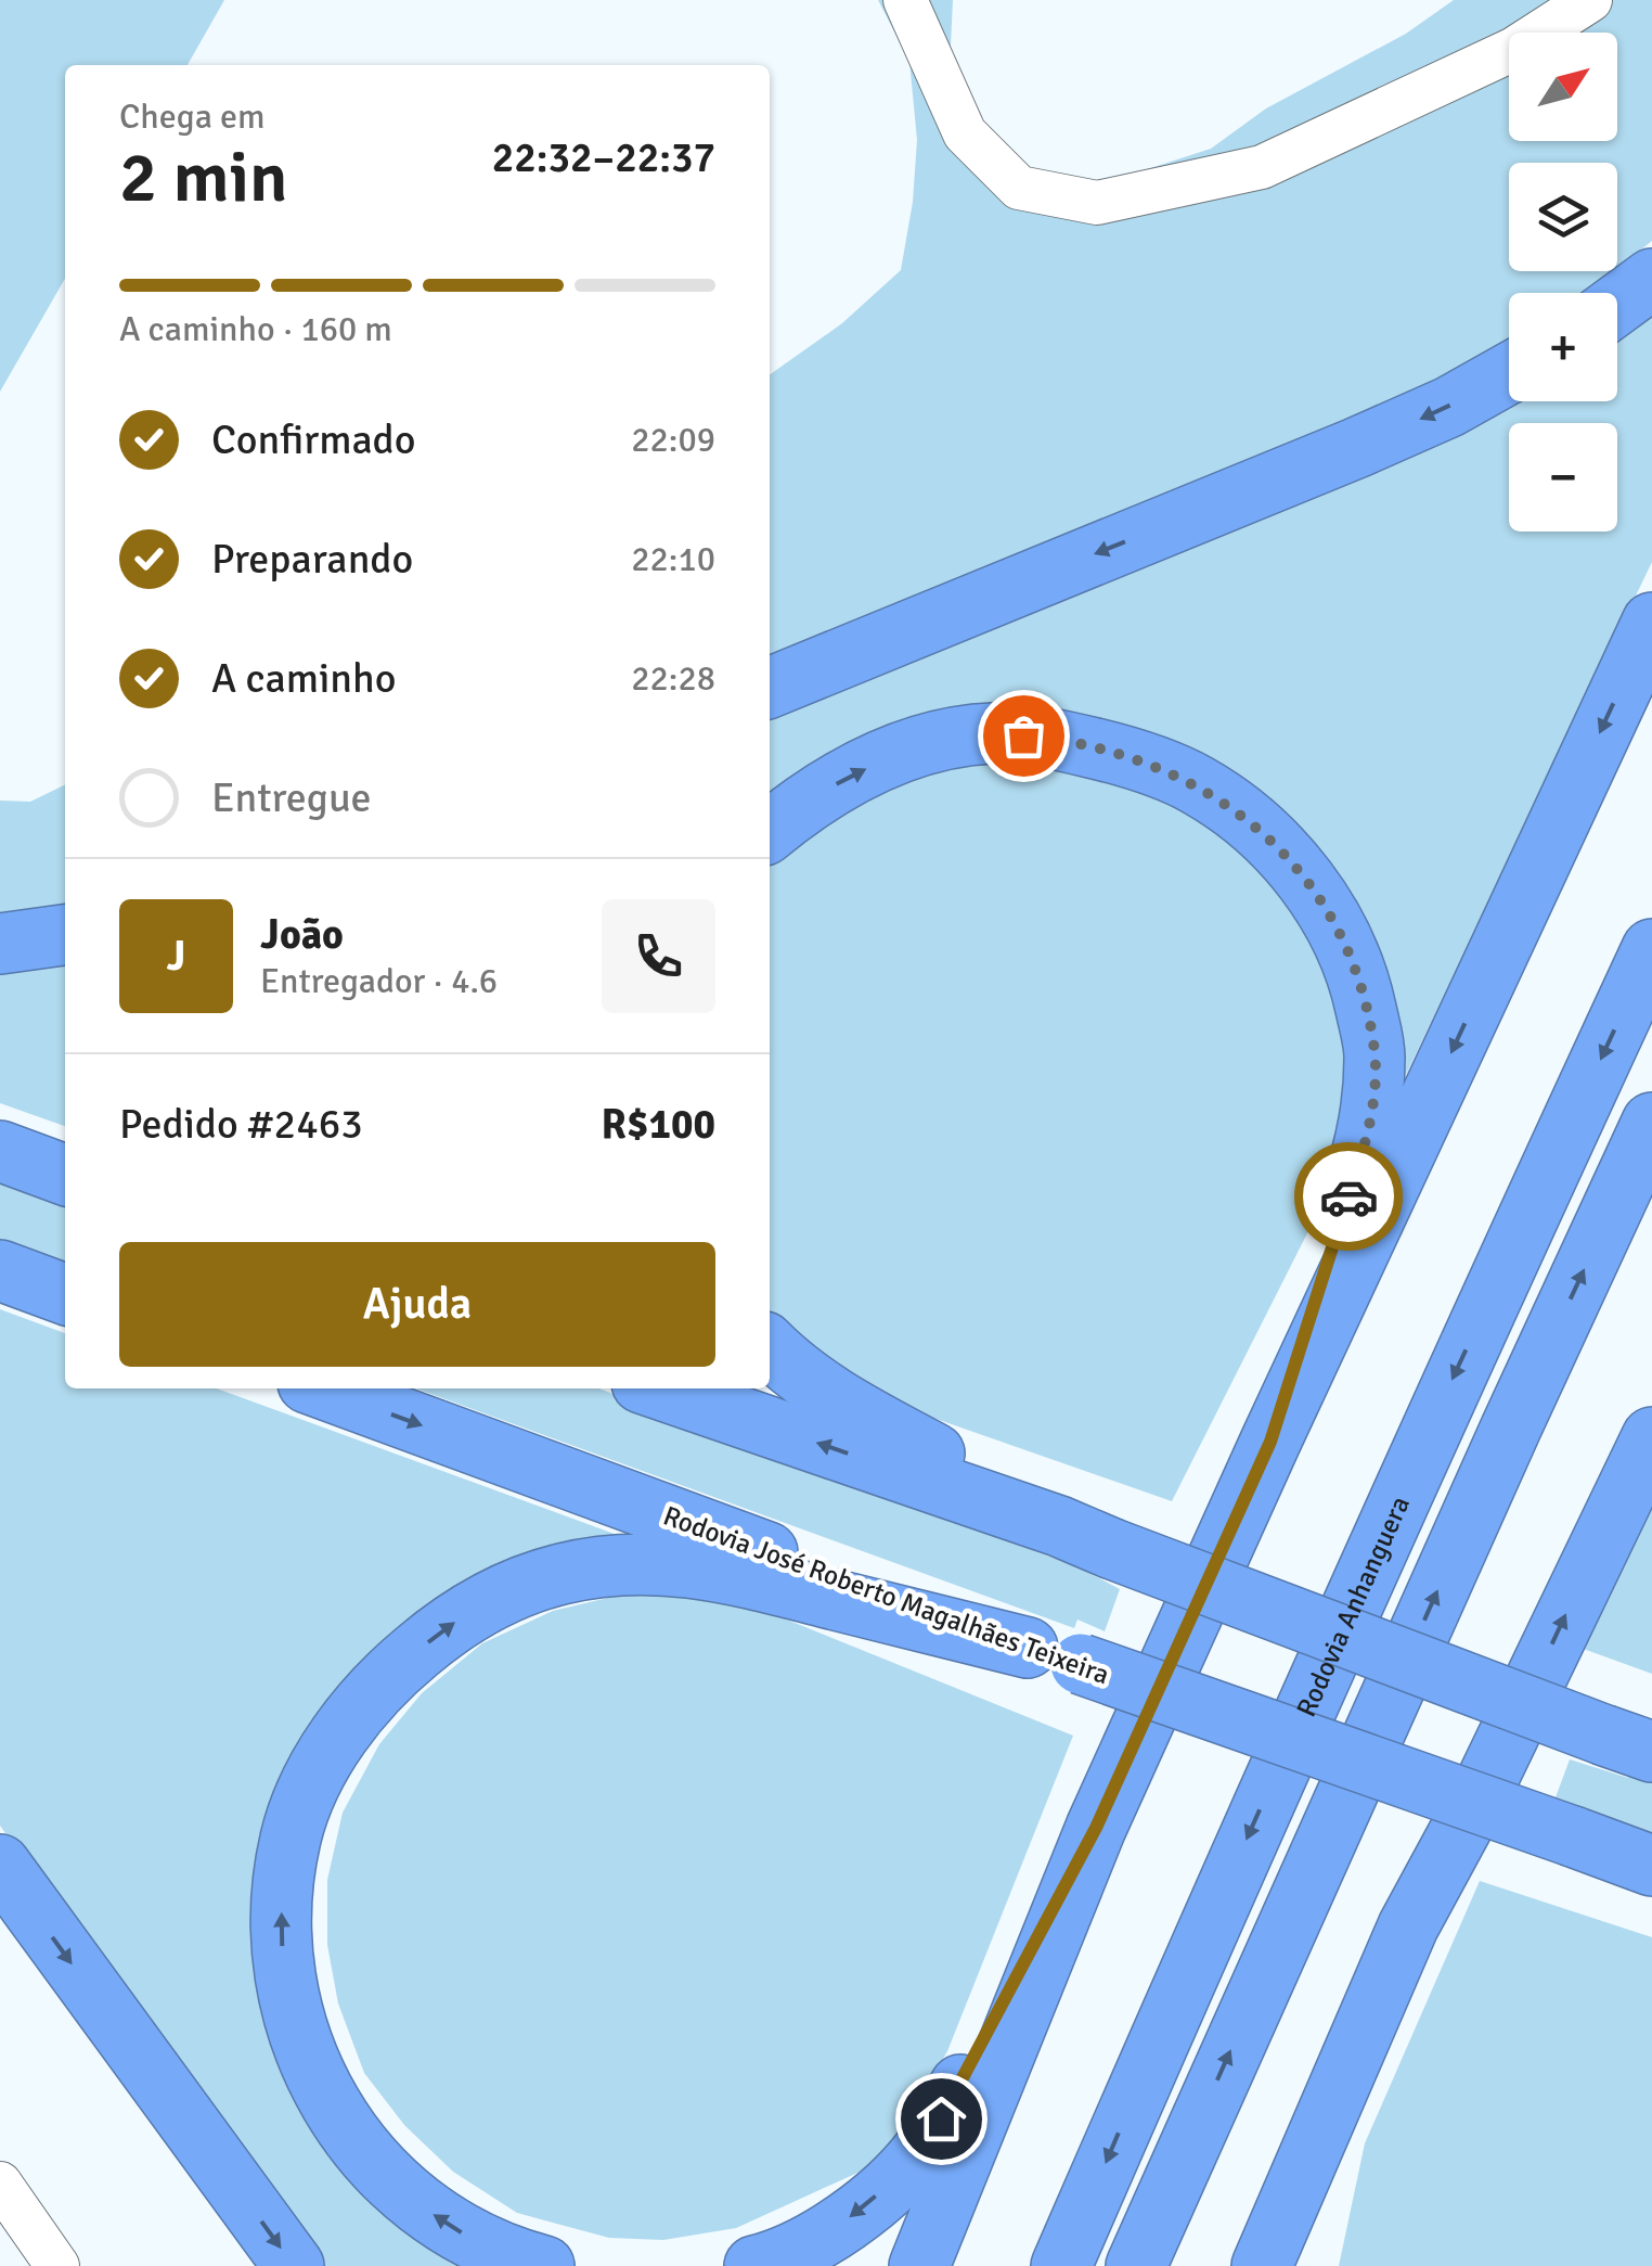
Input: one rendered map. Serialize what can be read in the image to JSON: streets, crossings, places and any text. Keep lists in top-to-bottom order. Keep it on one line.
{"streets":{"highway":["Rodovia José Roberto Magalhães Teixeira","Rodovia Anhanguera"]},"north":"top right","page":{"map_buttons":["+","−"],"heading":["2 min","Chega em","22:32–22:37"],"panel":["João","Entregador · 4.6","Pedido #2463","R$100"],"bar":"A caminho · 160 m","list":[["Confirmado","22:09"],["Preparando","22:10"],["A caminho","22:28"],"Entregue"],"round":"J","buttons":"Ajuda"}}
